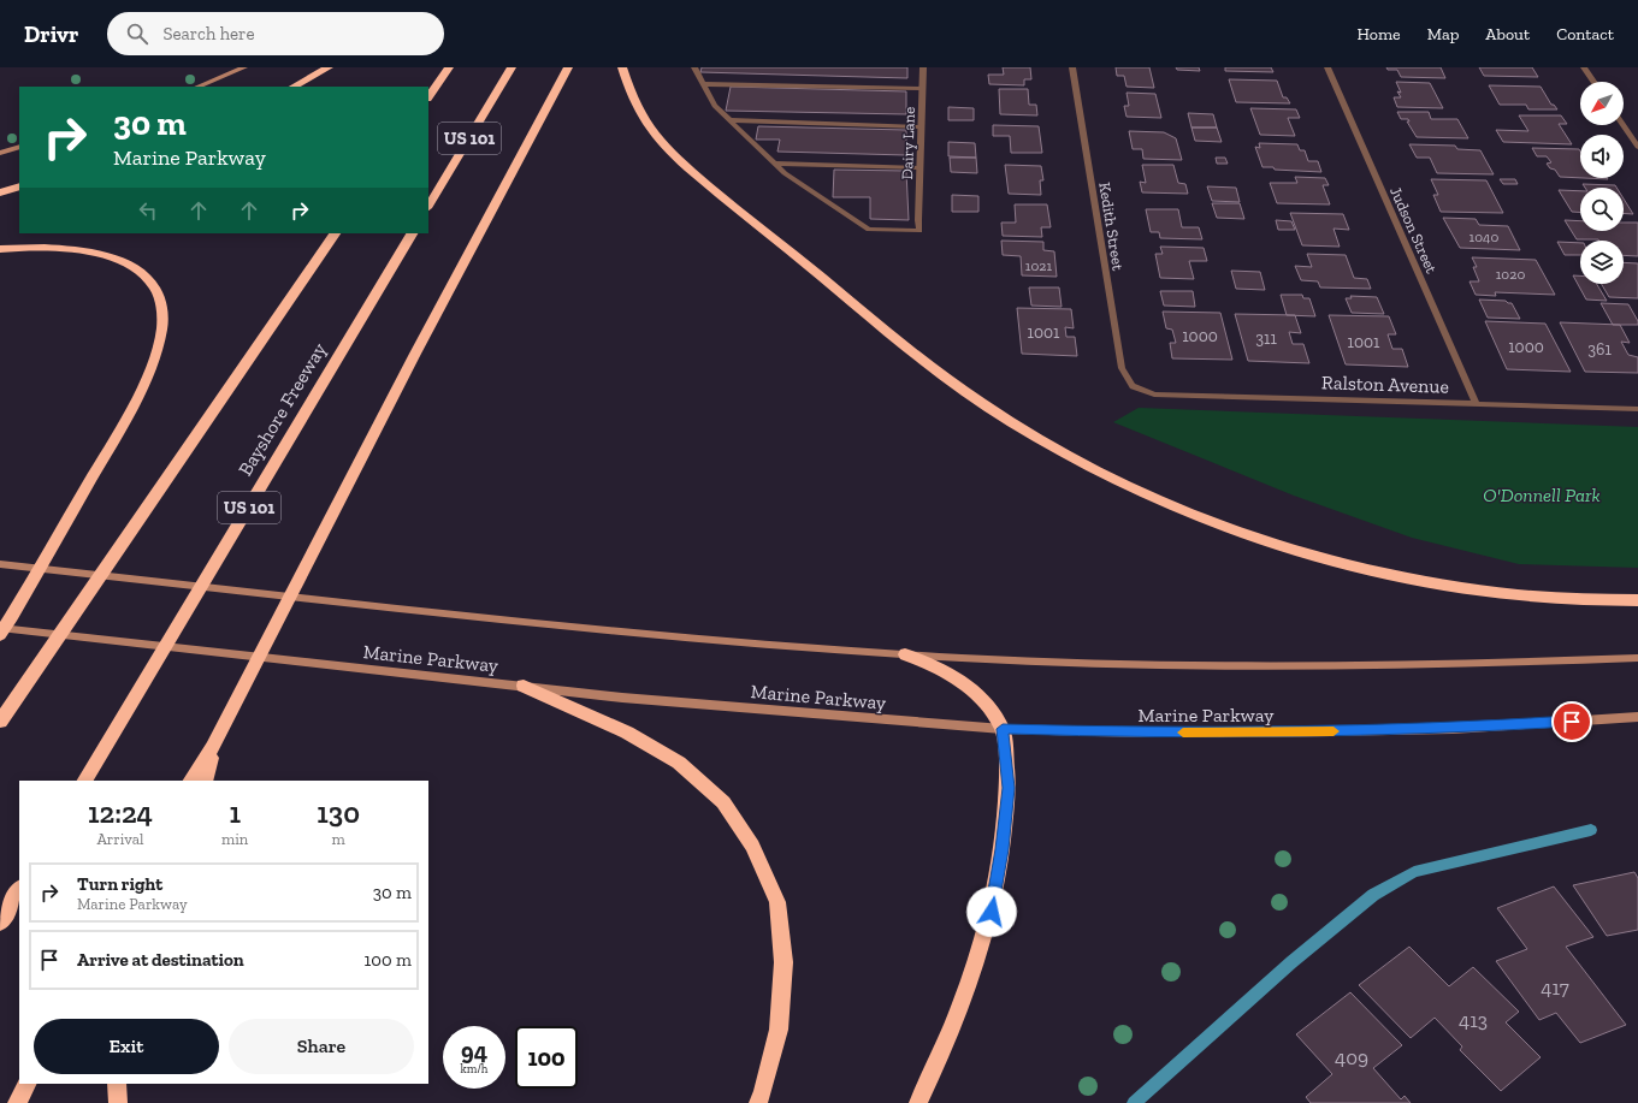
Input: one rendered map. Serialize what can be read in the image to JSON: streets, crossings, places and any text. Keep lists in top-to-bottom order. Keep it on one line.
{"streets":{"highway":["US 101","Bayshore Freeway"],"main road":["Marine Parkway"],"street":["Dairy Lane","Kedith Street","Judson Street","Ralston Avenue"]},"crossings":[["Kedith Street","Ralston Avenue"],["Judson Street","Ralston Avenue"]],"parks":["O'Donnell Park"],"house_numbers":["1040","1021","1020","1001","1000","311","1001","1000","361","417","413","409"],"north":"bottom left","page":{"header":"Drivr","search":"Search here","nav":["Home","Map","About","Contact"],"turn":["30 m","Marine Parkway"],"eta":["12:24","Arrival","1","min","130","m"],"list":[{"name":"Turn right","note":"Marine Parkway","value":"30 m"},{"name":"Arrive at destination","value":"100 m"}],"buttons":["Exit","Share"],"speed":"94 km/h","limit":"100"}}
